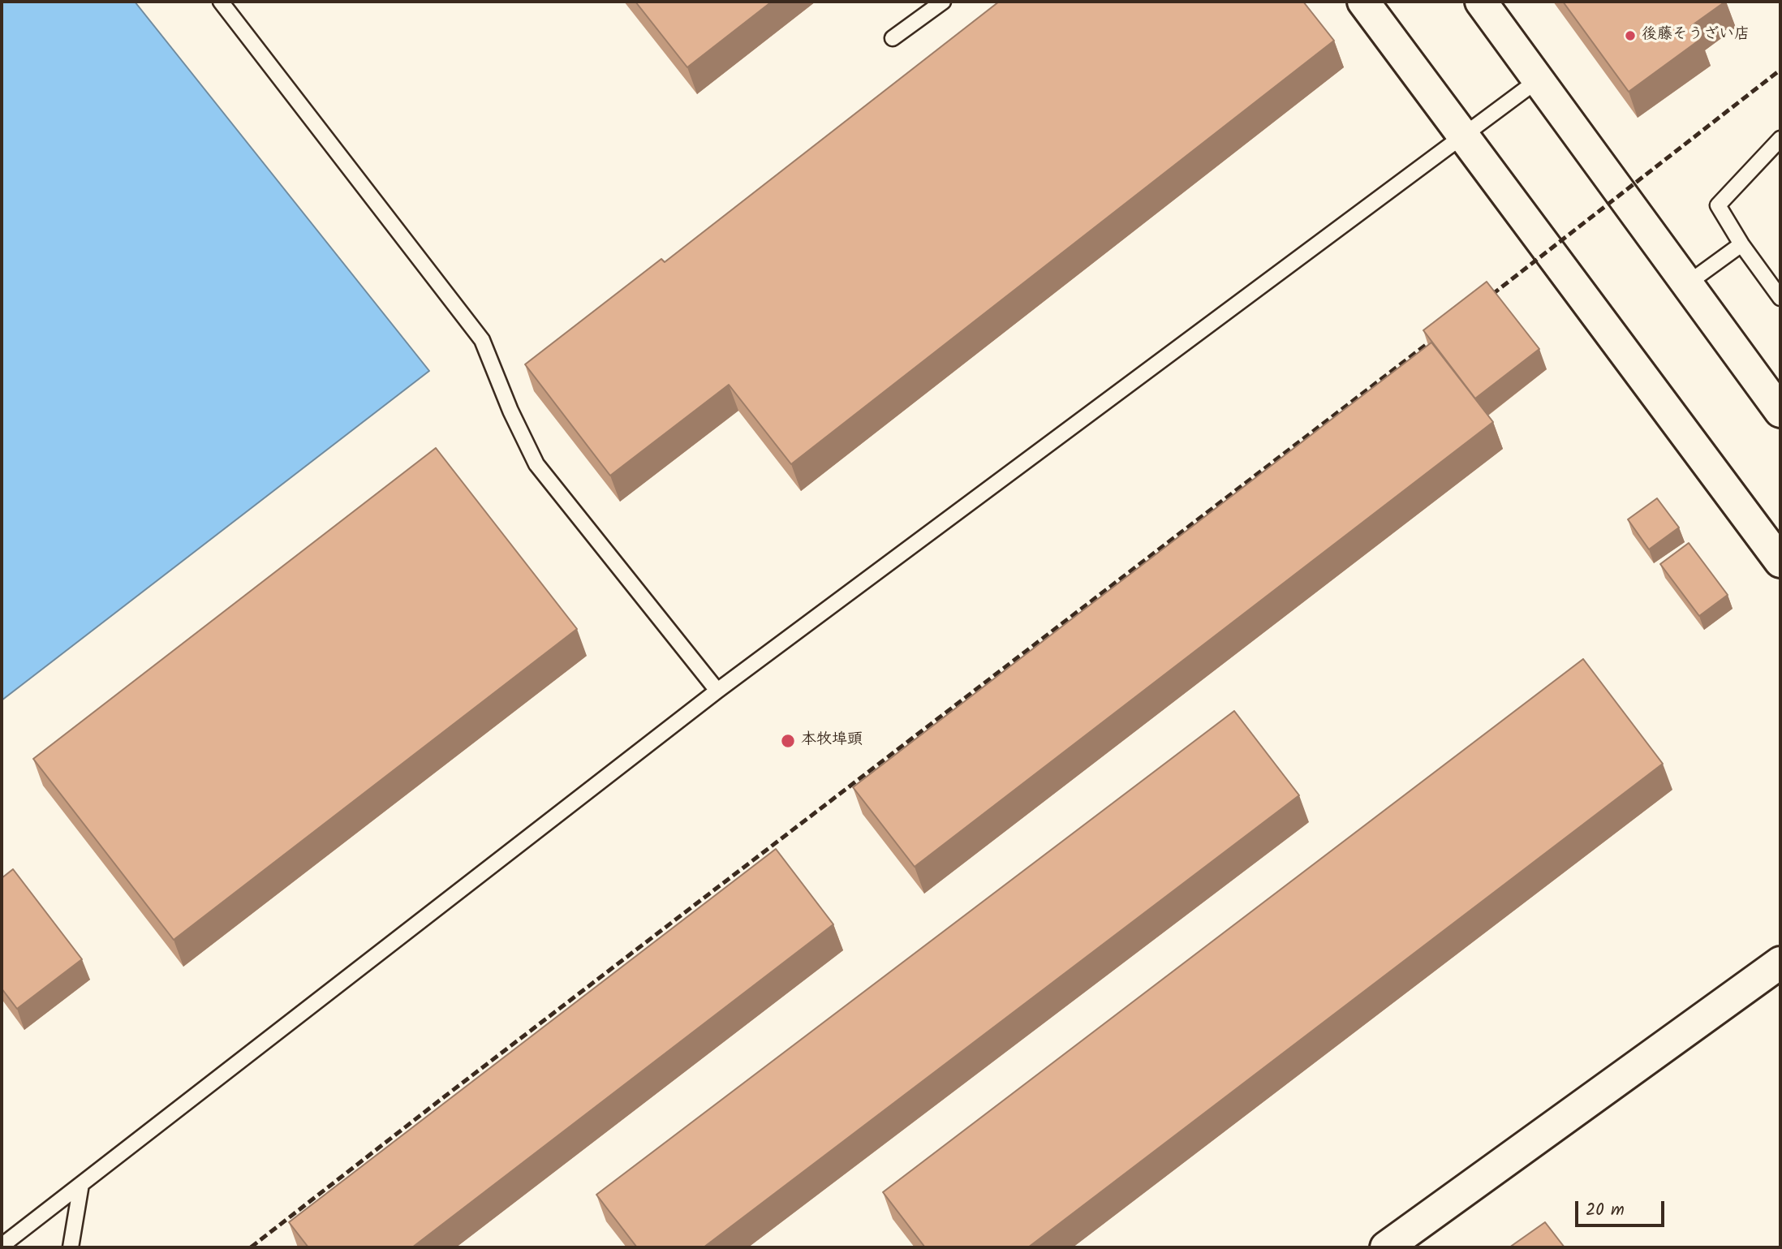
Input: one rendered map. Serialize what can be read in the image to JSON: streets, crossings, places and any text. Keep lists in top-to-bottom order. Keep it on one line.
{"places":["後藤そうざい店","本牧埠頭"],"scale_bar":"20 m"}
